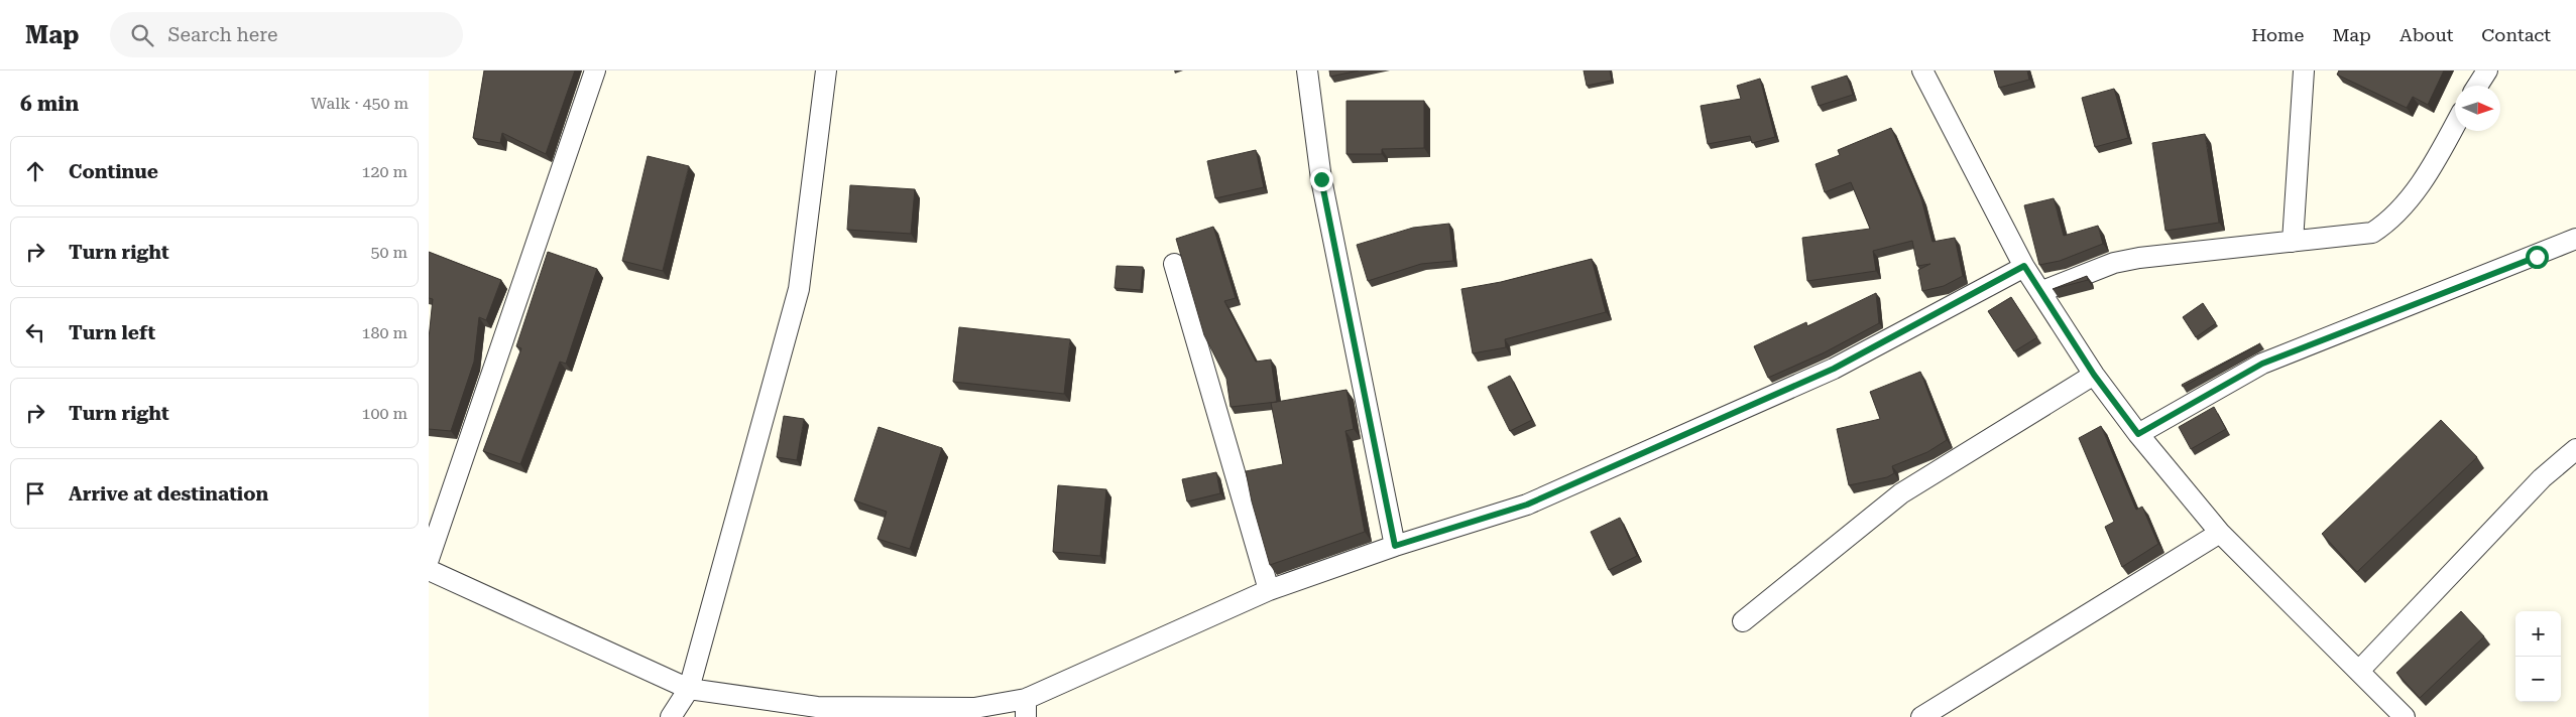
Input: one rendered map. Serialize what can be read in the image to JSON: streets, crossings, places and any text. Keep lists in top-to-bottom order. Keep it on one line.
{"north":"right","page":{"header":"Map","search":"Search here","nav":["Home","Map","About","Contact"],"heading":["6 min","Walk · 450 m"],"list":[["Continue","120 m"],["Turn right","50 m"],["Turn left","180 m"],["Turn right","100 m"],"Arrive at destination"],"map_buttons":["+","−"]}}
